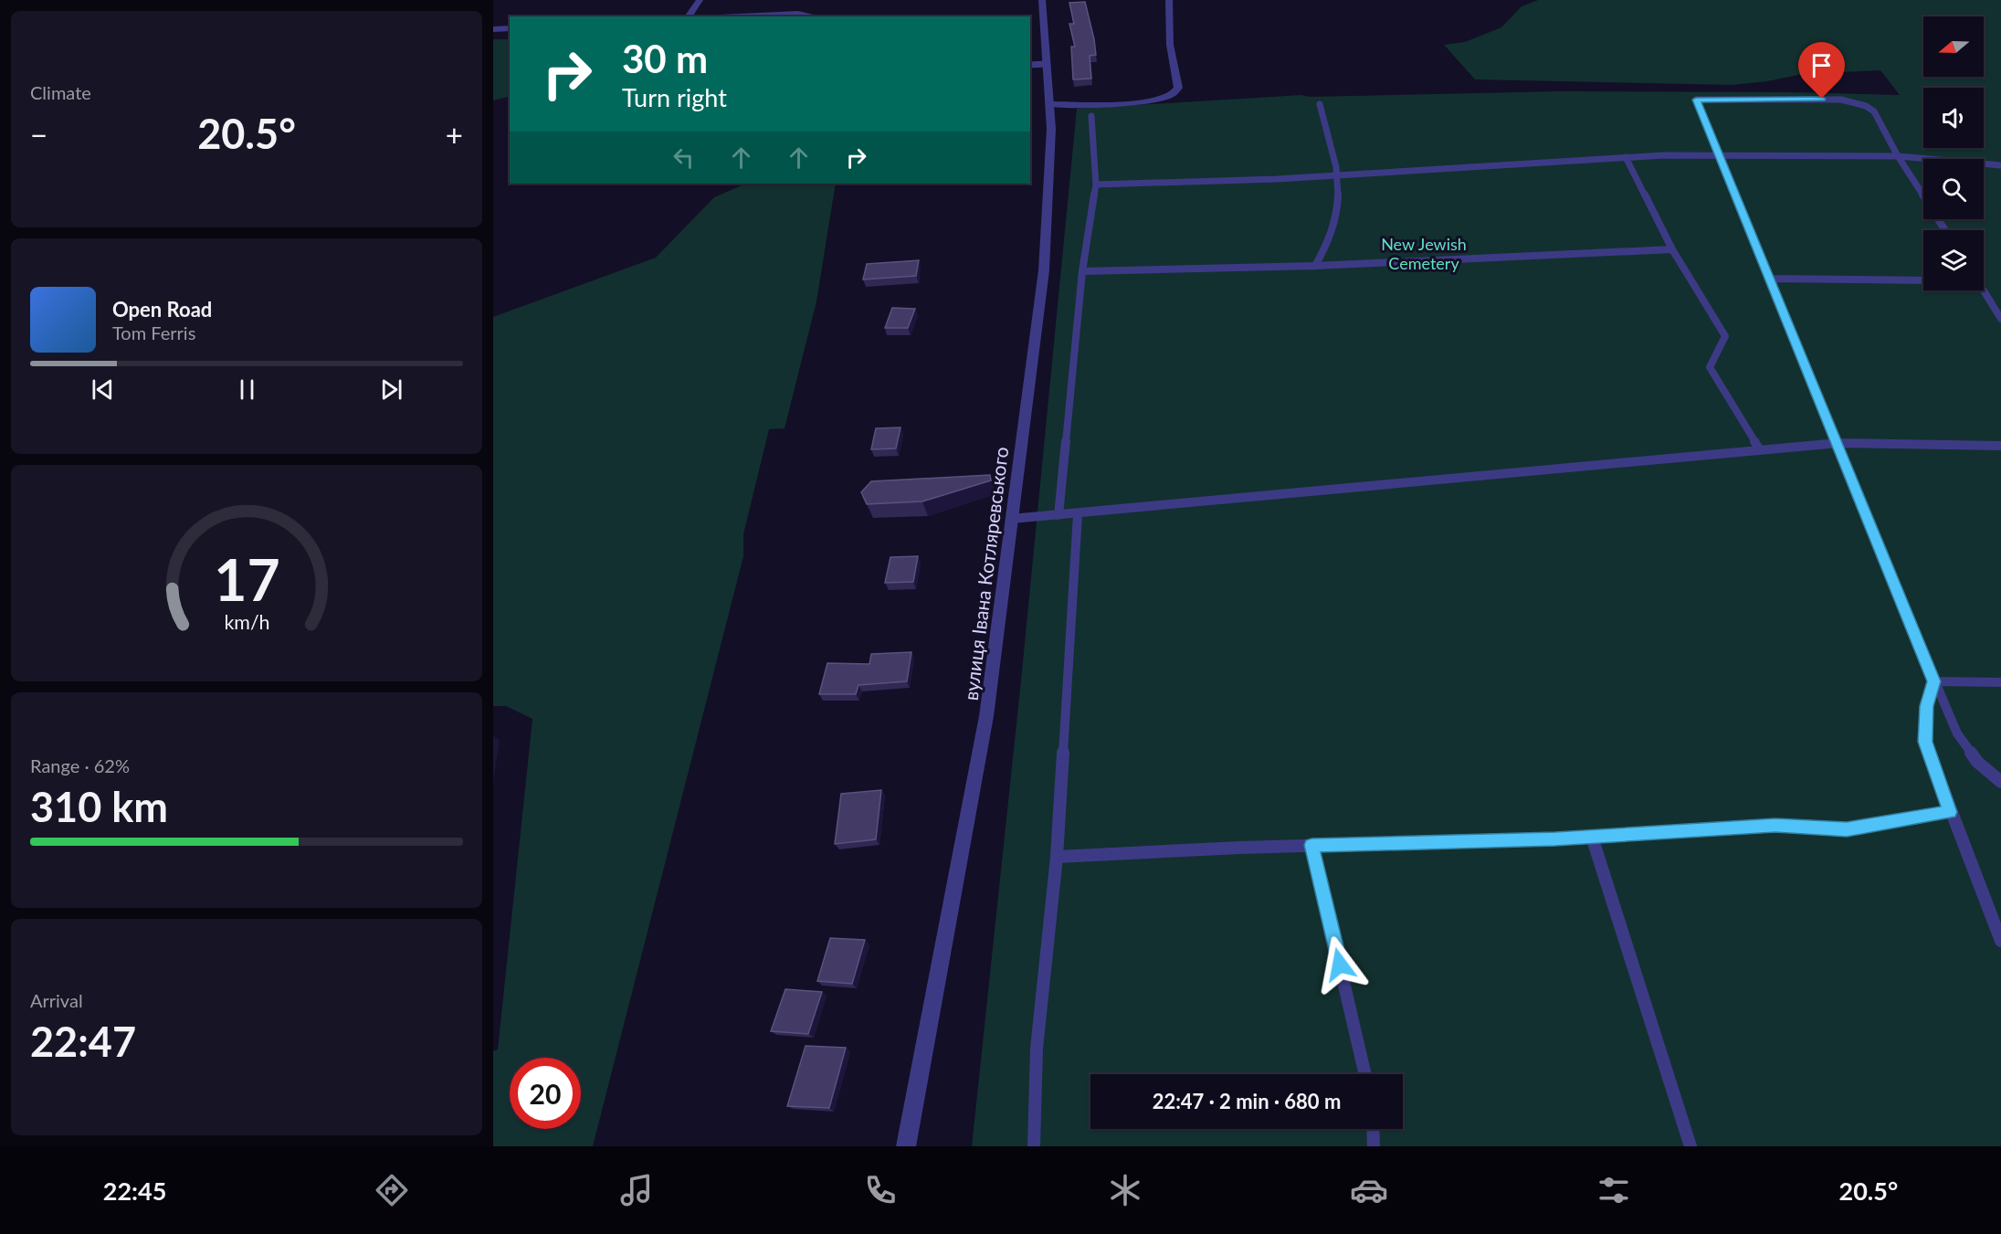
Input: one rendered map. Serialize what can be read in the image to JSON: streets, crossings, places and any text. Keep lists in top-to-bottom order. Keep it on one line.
{"streets":{"street":["вулиця Івана Котляревського"]},"parks":["New Jewish Cemetery"],"north":"left","page":{"tile":["Climate",["Range · 62%","310 km"],["Arrival","22:47"]],"turn":["30 m","Turn right"],"heat":["−","20.5°","+"],"song":["Open Road","Tom Ferris"],"limit":"20","trip":"22:47 · 2 min · 680 m","tabs":["22:45","20.5°"],"gauge":["17","km/h"]}}
